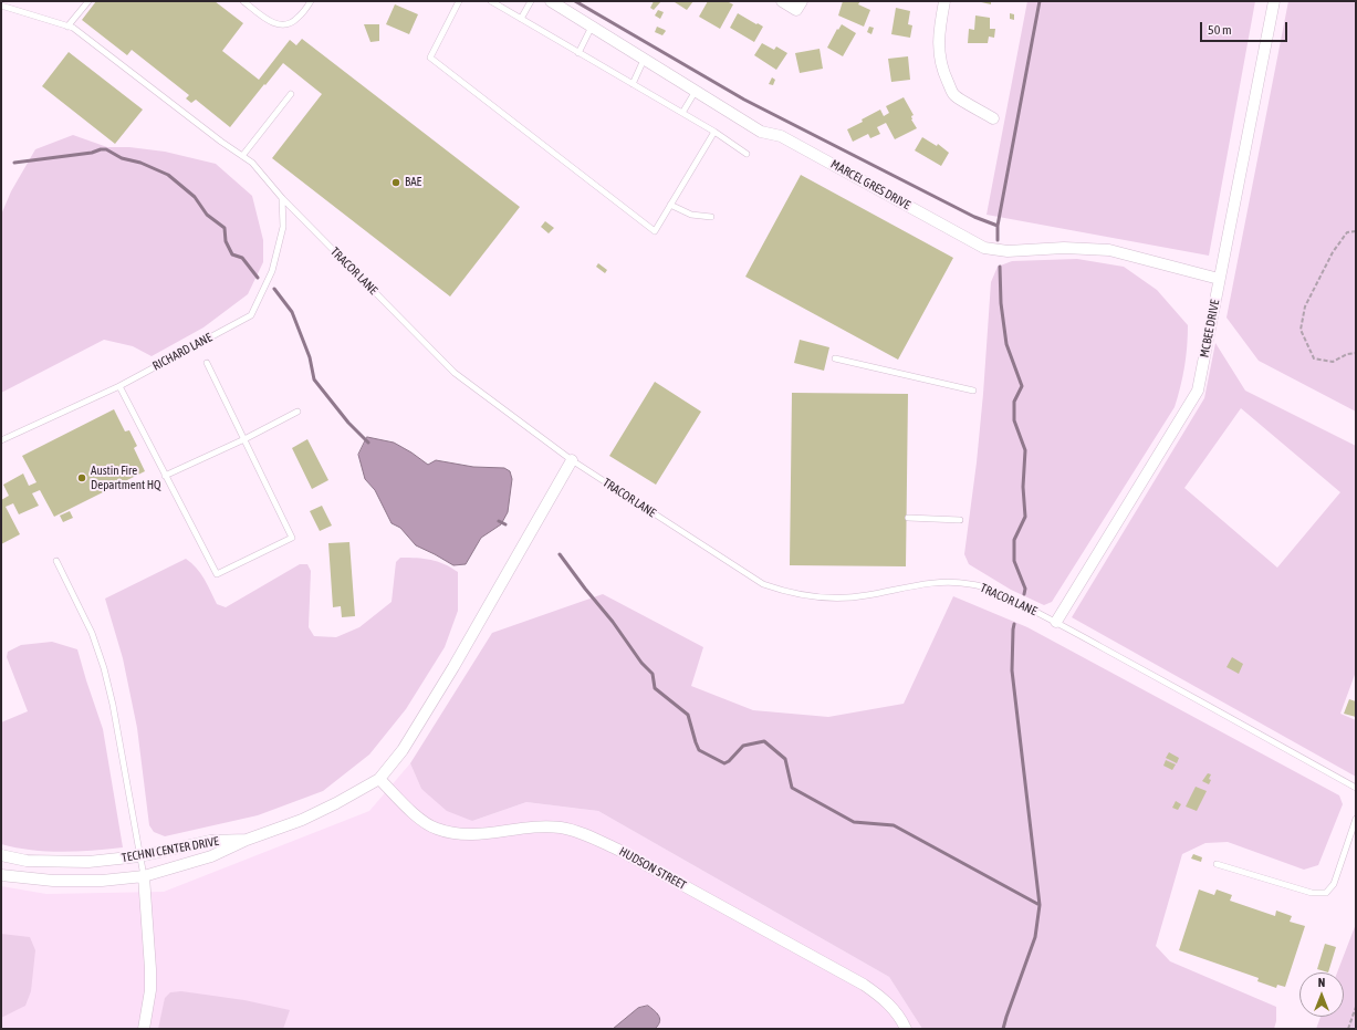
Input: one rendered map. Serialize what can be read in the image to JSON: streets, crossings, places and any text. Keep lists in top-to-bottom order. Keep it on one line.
{"streets":{"street":["MARCEL GRES DRIVE","MCBEE DRIVE","TECHNI CENTER DRIVE","HUDSON STREET"],"lane":["TRACOR LANE","RICHARD LANE"]},"crossings":[["MARCEL GRES DRIVE","MCBEE DRIVE"],["TRACOR LANE","MCBEE DRIVE"],["TRACOR LANE","RICHARD LANE"]],"places":["BAE","Austin Fire Department HQ"],"scale_bar":"50 m","north":"top"}
